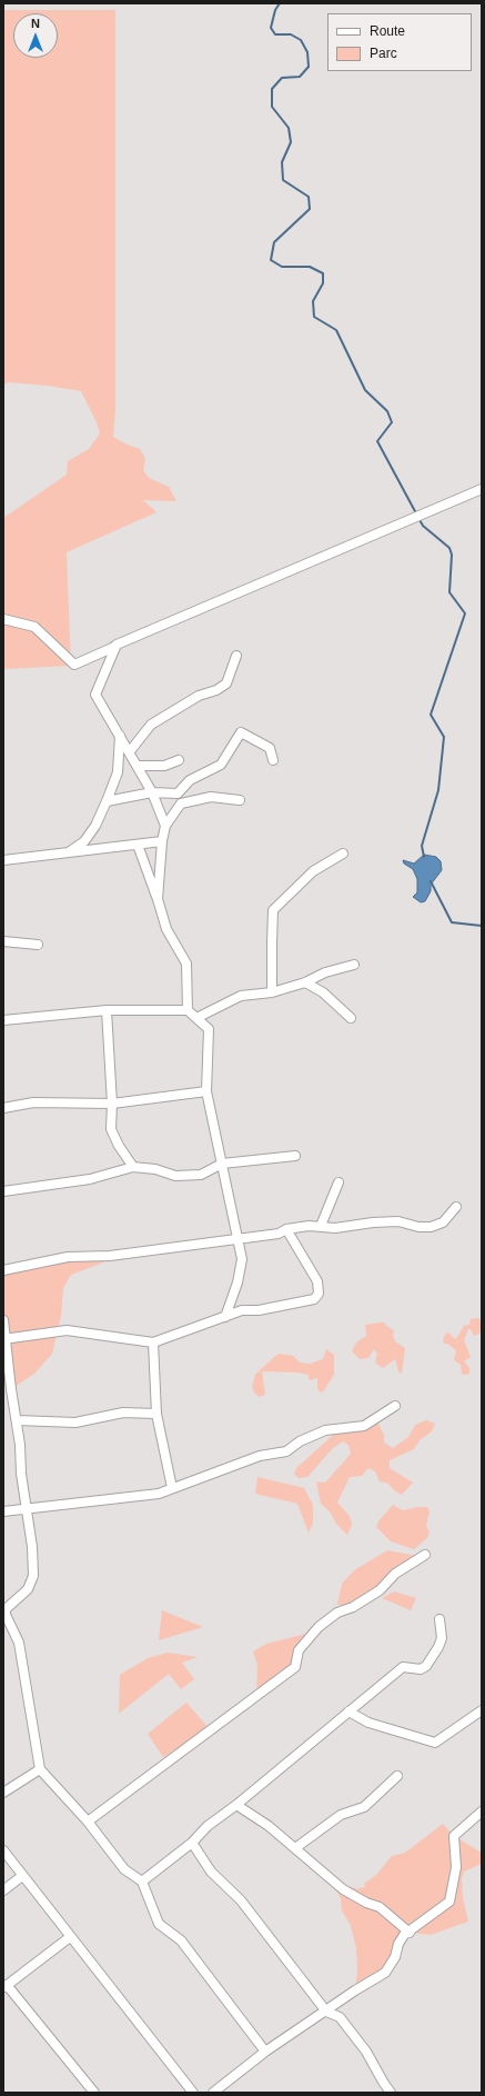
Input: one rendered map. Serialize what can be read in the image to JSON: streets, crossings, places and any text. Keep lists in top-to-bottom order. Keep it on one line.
{"legend":["Route","Parc"],"north":"top"}
